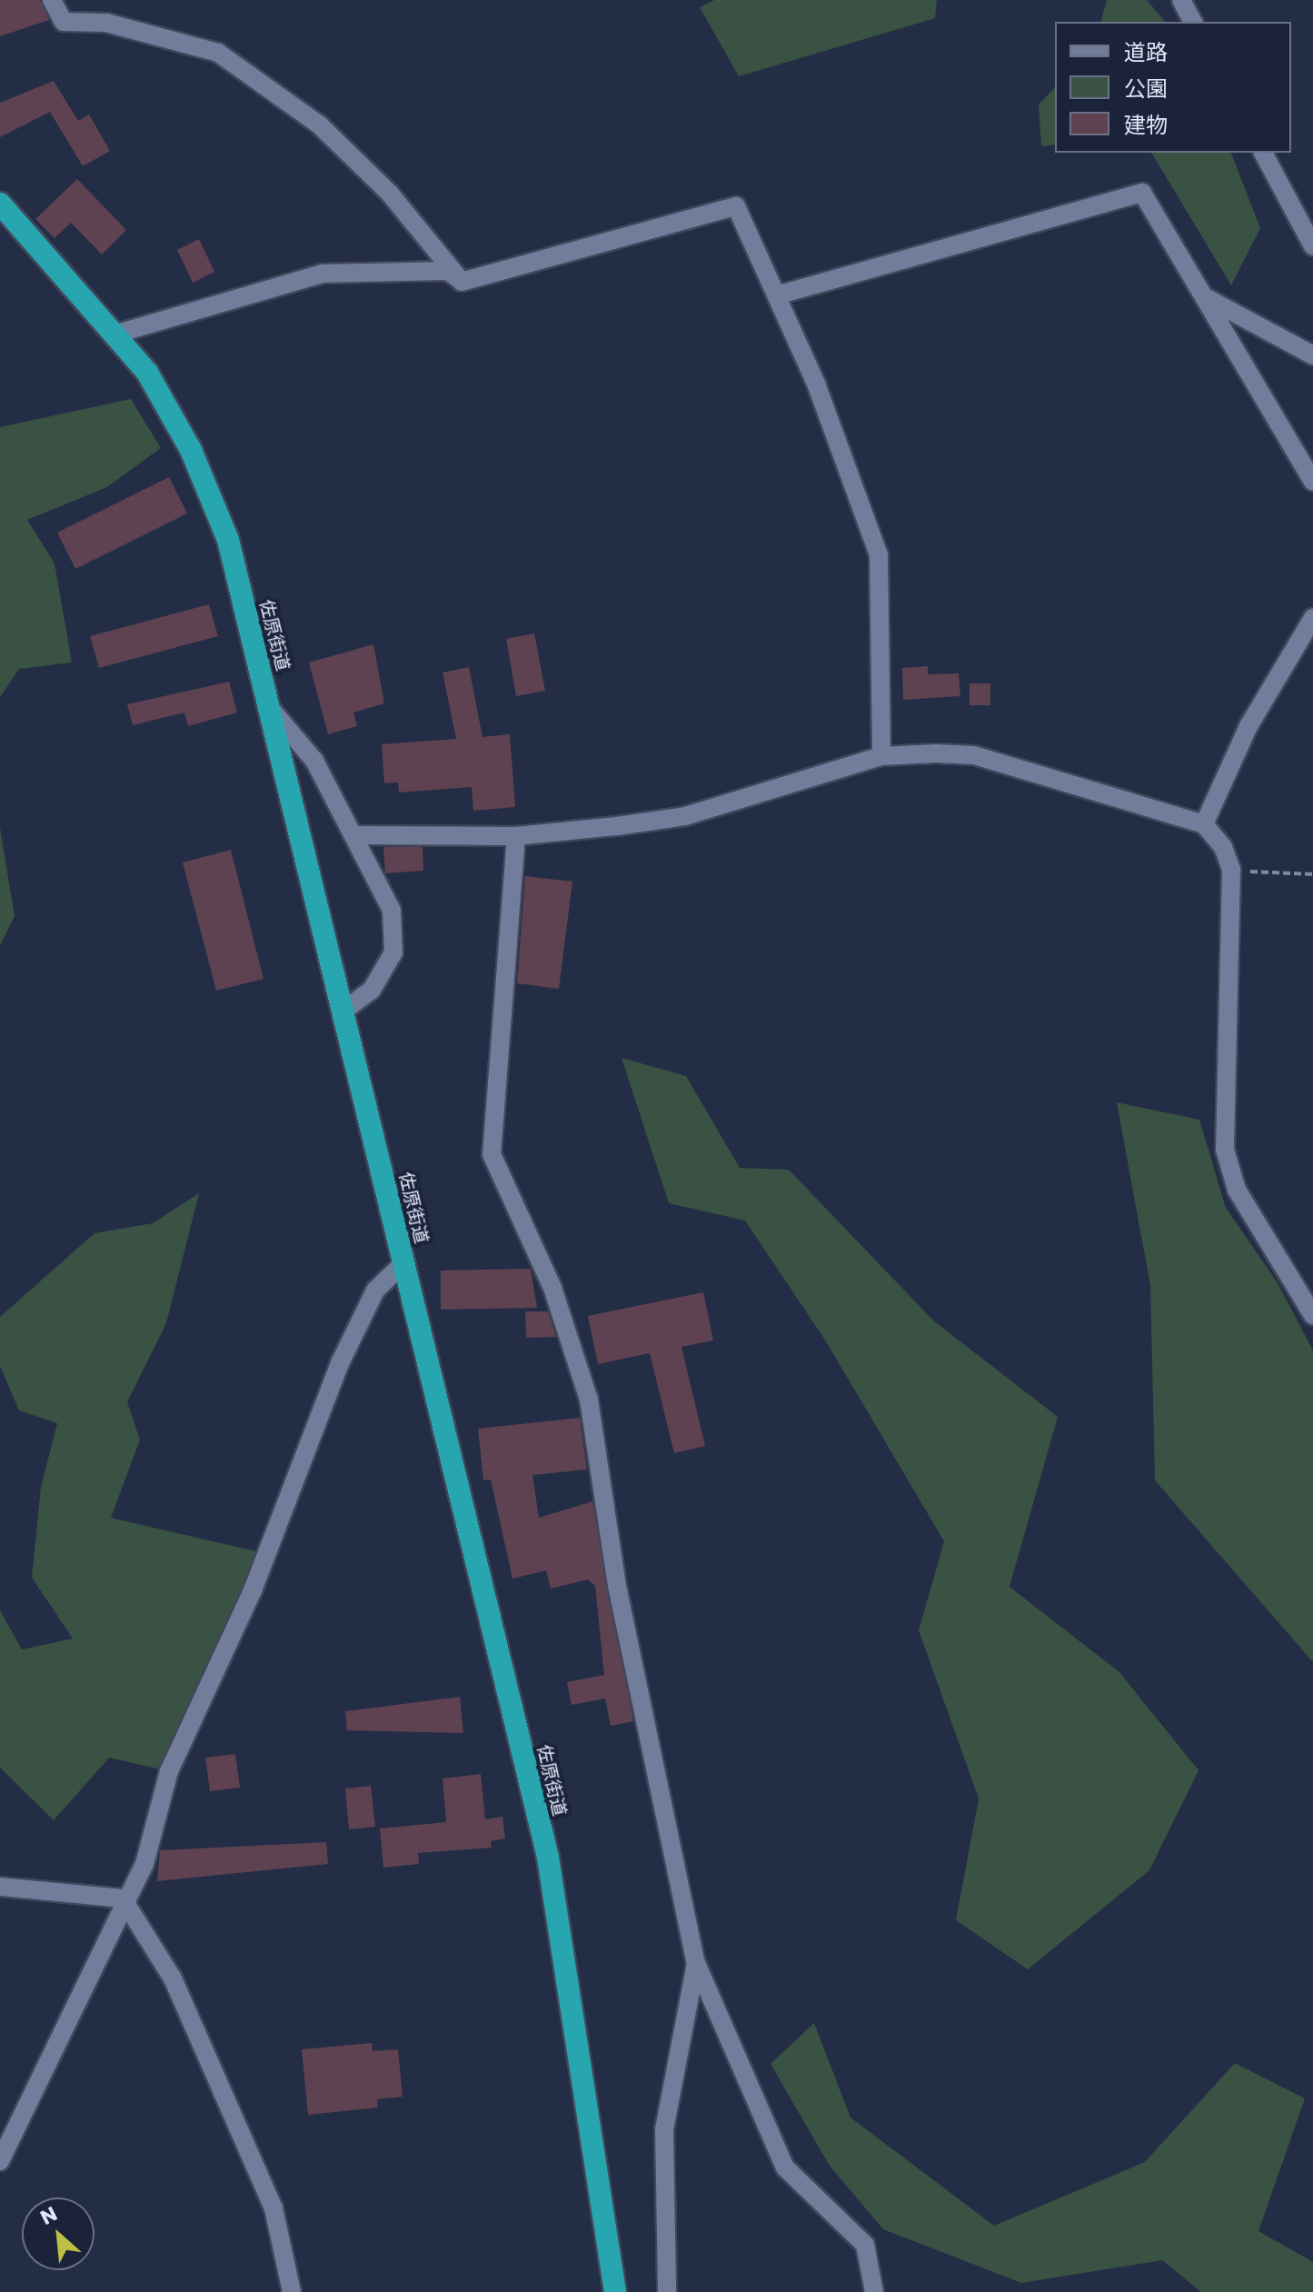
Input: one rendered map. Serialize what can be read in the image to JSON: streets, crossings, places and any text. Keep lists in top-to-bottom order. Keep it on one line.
{"streets":{"highway":["佐原街道"]},"legend":["道路","公園","建物"],"north":"top left"}
